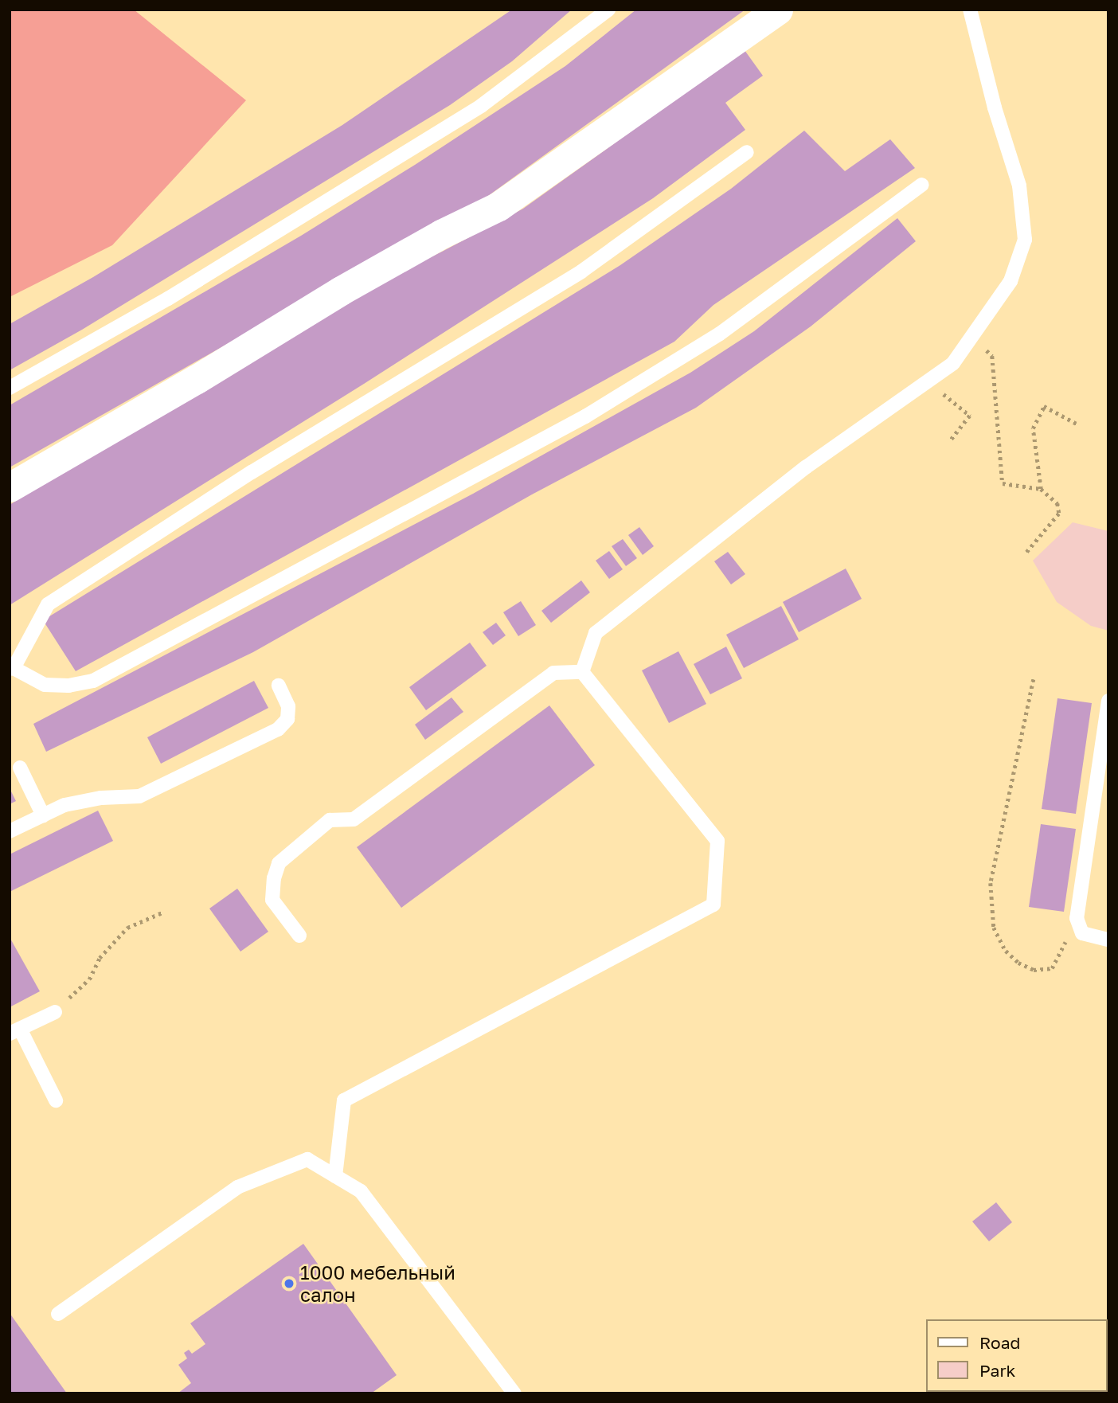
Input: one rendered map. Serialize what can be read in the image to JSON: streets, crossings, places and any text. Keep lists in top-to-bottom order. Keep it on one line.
{"places":["1000 мебельный салон"],"legend":["Road","Park"]}
